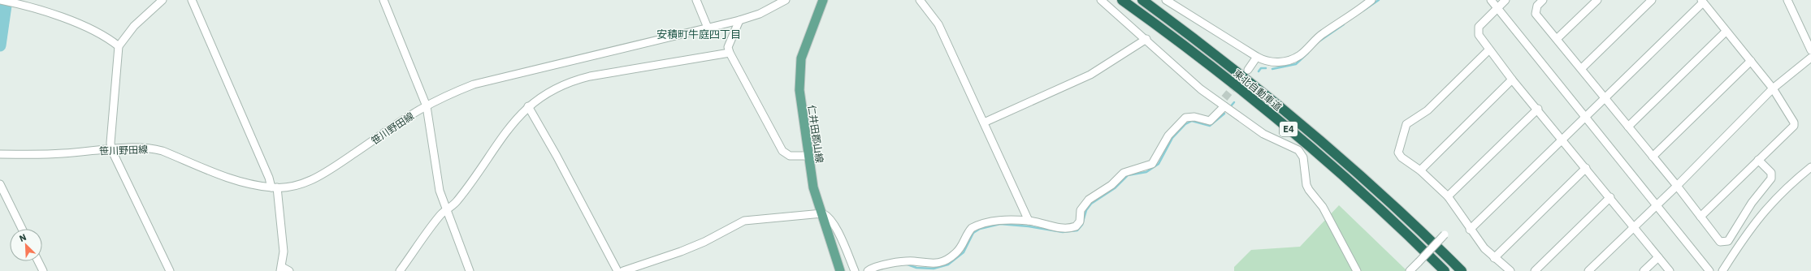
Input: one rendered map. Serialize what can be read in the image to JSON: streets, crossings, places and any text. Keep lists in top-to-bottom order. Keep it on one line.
{"streets":{"highway":["東北自動車道","E4"],"main road":["仁井田郡山線"],"street":["笹川野田線"]},"districts":["安積町牛庭四丁目"],"north":"top left"}
